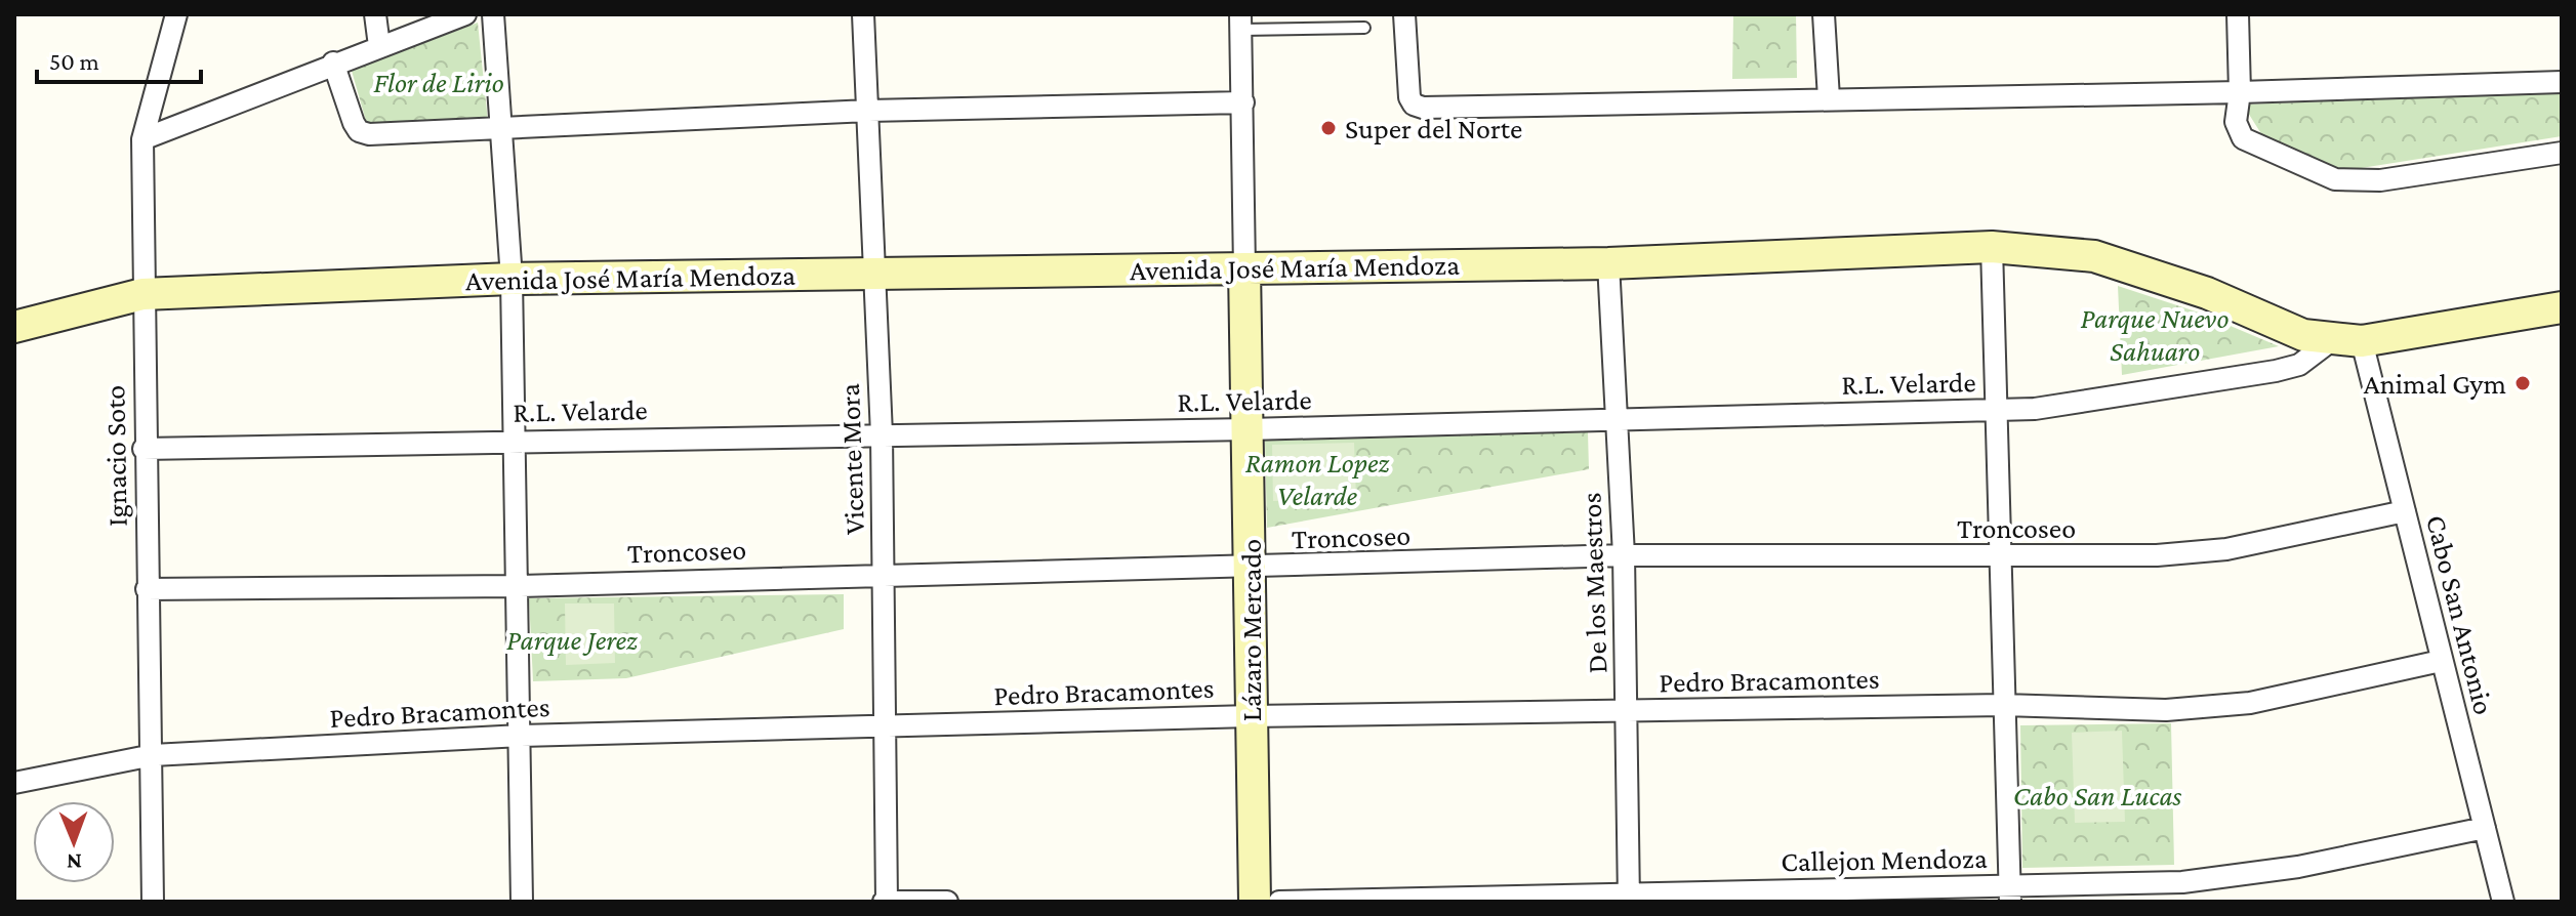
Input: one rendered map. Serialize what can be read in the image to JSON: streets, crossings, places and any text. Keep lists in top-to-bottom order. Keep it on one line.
{"streets":{"street":["Avenida José María Mendoza","R.L. Velarde","Ignacio Soto","Vicente Mora","Troncoseo","De los Maestros","Cabo San Antonio","Lázaro Mercado","Pedro Bracamontes","Callejon Mendoza"]},"crossings":[["Avenida José María Mendoza","R.L. Velarde"],["Avenida José María Mendoza","Ignacio Soto"],["Avenida José María Mendoza","Vicente Mora"],["Avenida José María Mendoza","De los Maestros"],["Avenida José María Mendoza","Cabo San Antonio"],["Avenida José María Mendoza","Lázaro Mercado"],["R.L. Velarde","Ignacio Soto"],["R.L. Velarde","Vicente Mora"],["R.L. Velarde","De los Maestros"],["R.L. Velarde","Cabo San Antonio"],["R.L. Velarde","Lázaro Mercado"],["Ignacio Soto","Troncoseo"],["Ignacio Soto","Pedro Bracamontes"],["Vicente Mora","Troncoseo"],["Vicente Mora","Pedro Bracamontes"],["Troncoseo","De los Maestros"],["Troncoseo","Cabo San Antonio"],["Troncoseo","Lázaro Mercado"],["De los Maestros","Pedro Bracamontes"],["De los Maestros","Callejon Mendoza"],["Cabo San Antonio","Pedro Bracamontes"],["Cabo San Antonio","Callejon Mendoza"],["Lázaro Mercado","Pedro Bracamontes"]],"parks":["Flor de Lirio","Parque Nuevo Sahuaro","Ramon Lopez Velarde","Parque Jerez","Cabo San Lucas"],"places":["Super del Norte","Animal Gym"],"scale_bar":"50 m","north":"bottom"}
